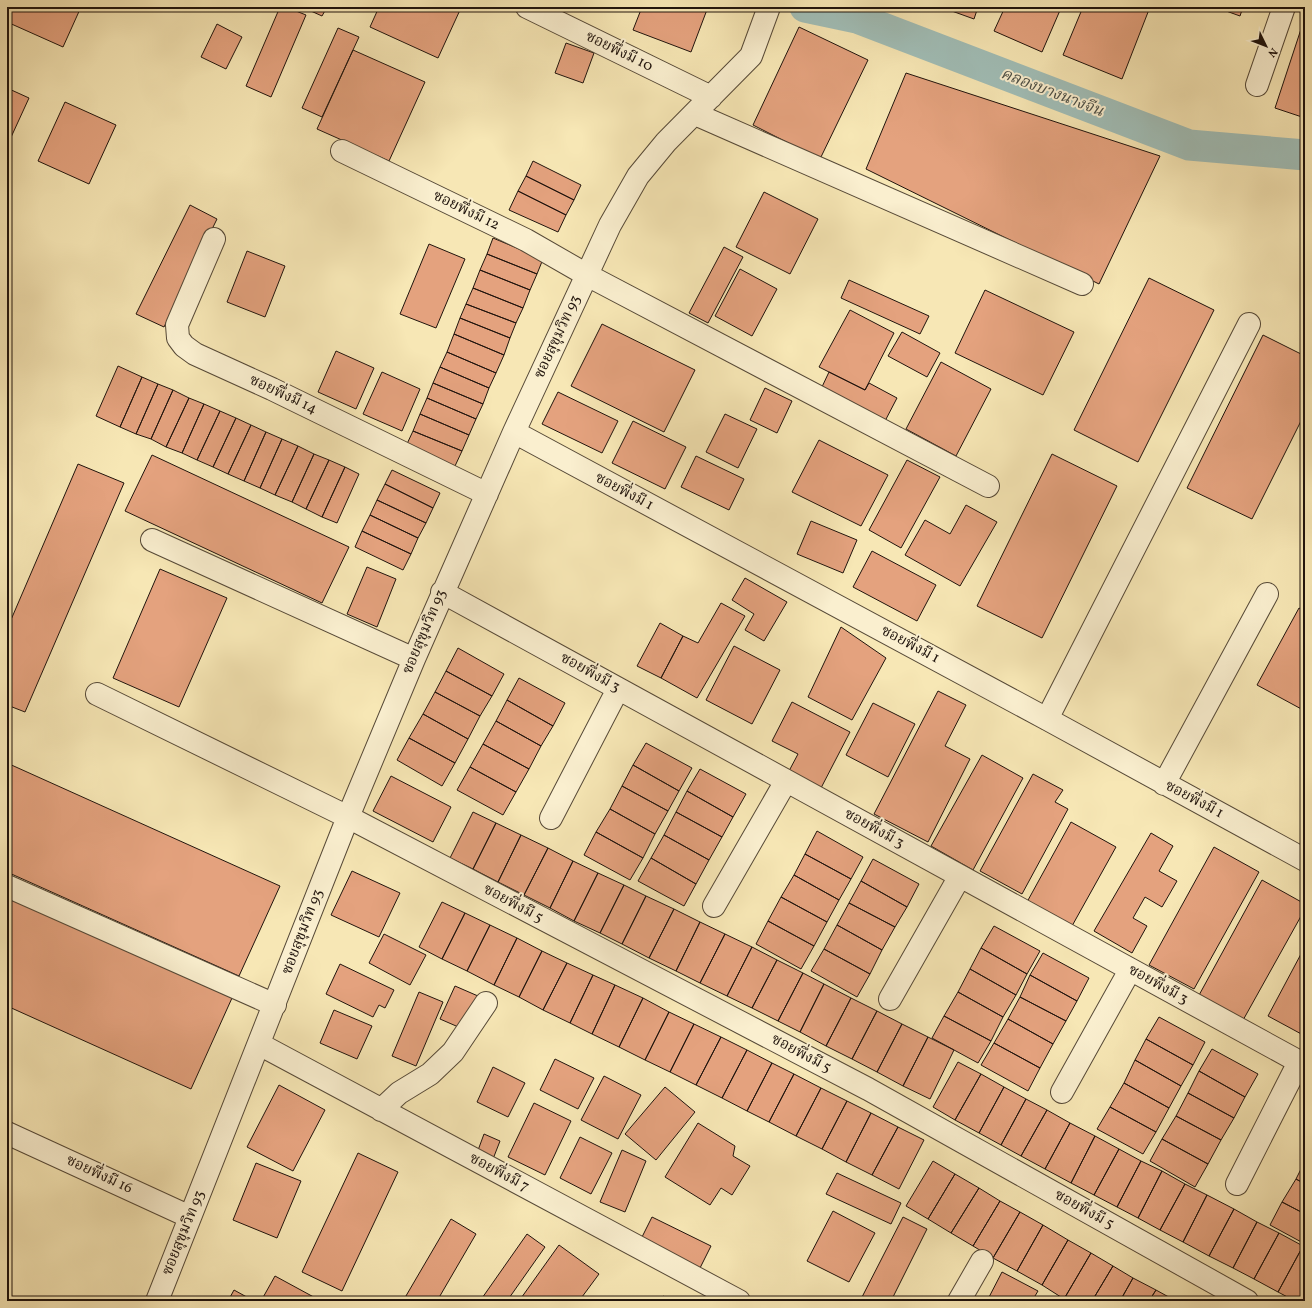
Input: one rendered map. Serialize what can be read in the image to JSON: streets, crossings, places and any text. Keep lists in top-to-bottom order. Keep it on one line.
{"streets":{"street":["ซอยพึ่งมี 10","ซอยพึ่งมี 12","ซอยสุขุมวิท 93","ซอยพึ่งมี 14","ซอยพึ่งมี 1","ซอยพึ่งมี 3","ซอยพึ่งมี 5","ซอยพึ่งมี 7","ซอยพึ่งมี 16"]},"crossings":[["ซอยพึ่งมี 10","ซอยสุขุมวิท 93"],["ซอยพึ่งมี 12","ซอยสุขุมวิท 93"],["ซอยสุขุมวิท 93","ซอยพึ่งมี 14"],["ซอยสุขุมวิท 93","ซอยพึ่งมี 1"],["ซอยสุขุมวิท 93","ซอยพึ่งมี 3"],["ซอยสุขุมวิท 93","ซอยพึ่งมี 5"],["ซอยสุขุมวิท 93","ซอยพึ่งมี 7"],["ซอยสุขุมวิท 93","ซอยพึ่งมี 16"]],"water":["คลองบางนางจีน"],"north":"bottom right"}
